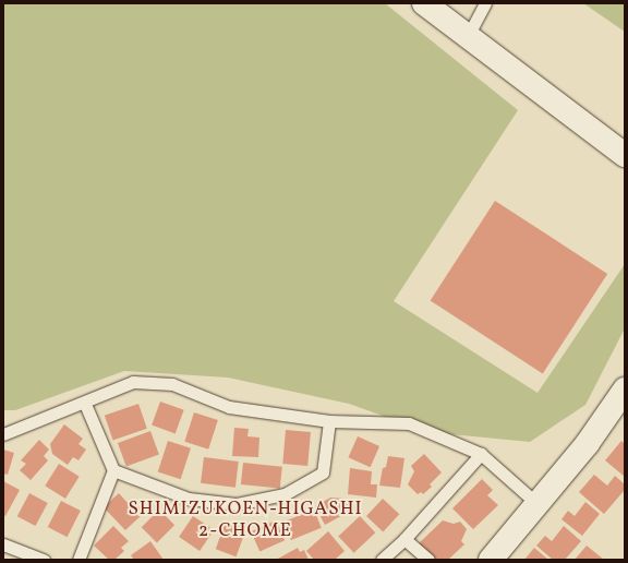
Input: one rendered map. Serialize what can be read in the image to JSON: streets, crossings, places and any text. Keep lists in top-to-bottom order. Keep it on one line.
{"districts":["SHIMIZUKOEN-HIGASHI 2-CHOME"]}
